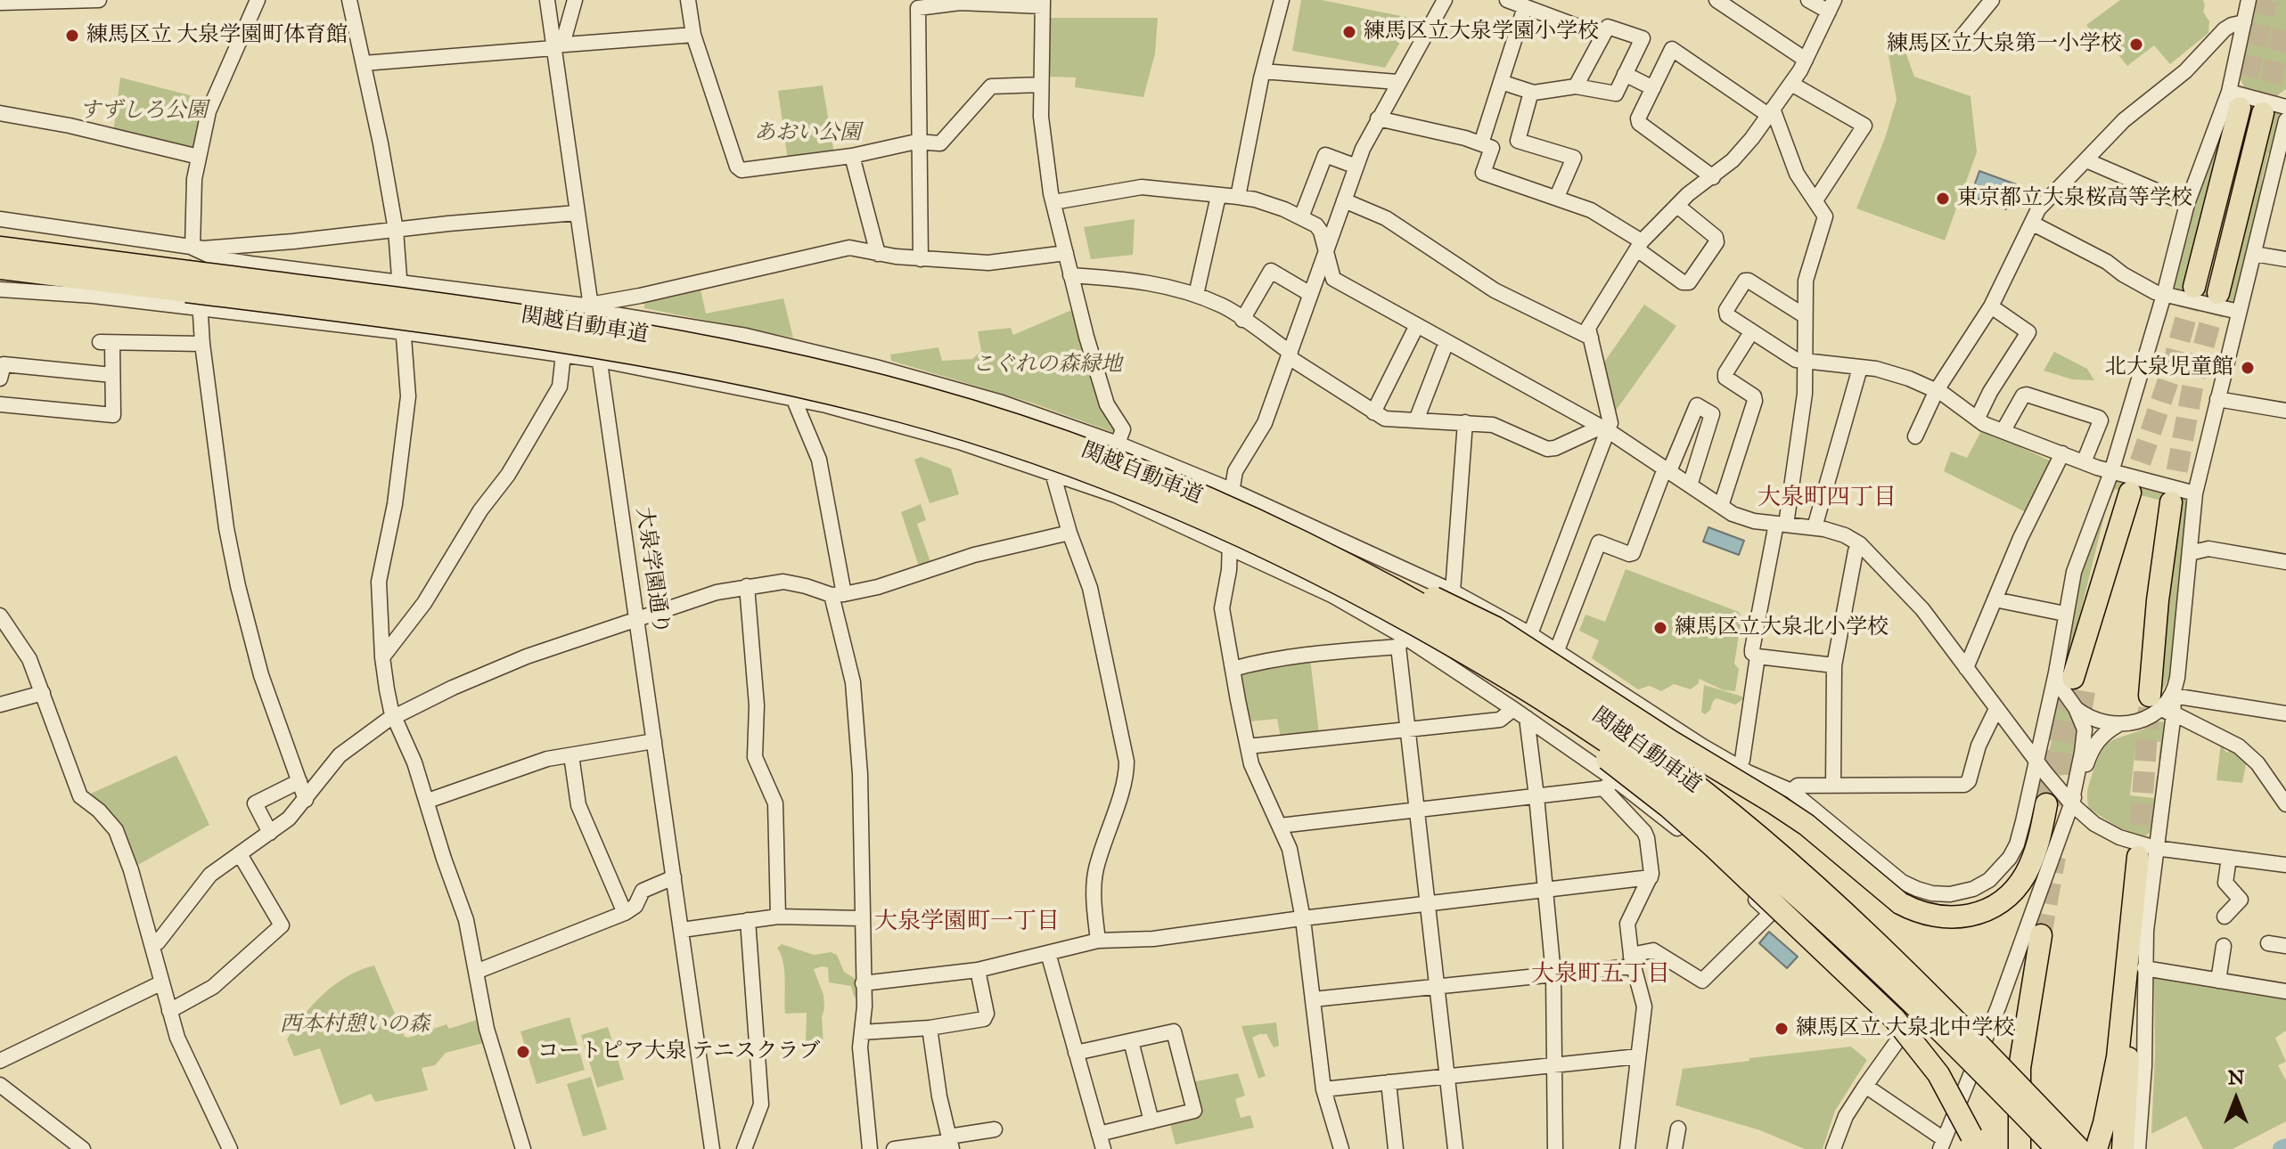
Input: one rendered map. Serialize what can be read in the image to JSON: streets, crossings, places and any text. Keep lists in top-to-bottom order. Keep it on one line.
{"streets":{"highway":["関越自動車道"],"street":["大泉学園通り"]},"districts":["大泉町四丁目","大泉学園町一丁目","大泉町五丁目"],"parks":["すずしろ公園","あおい公園","こぐれの森緑地","西本村憩いの森"],"places":["練馬区立大泉学園小学校","練馬区立 大泉学園町体育館","練馬区立大泉第一小学校","東京都立大泉桜高等学校","北大泉児童館","練馬区立大泉北小学校","練馬区立 大泉北中学校","コートピア大泉 テニスクラブ"],"north":"top"}
